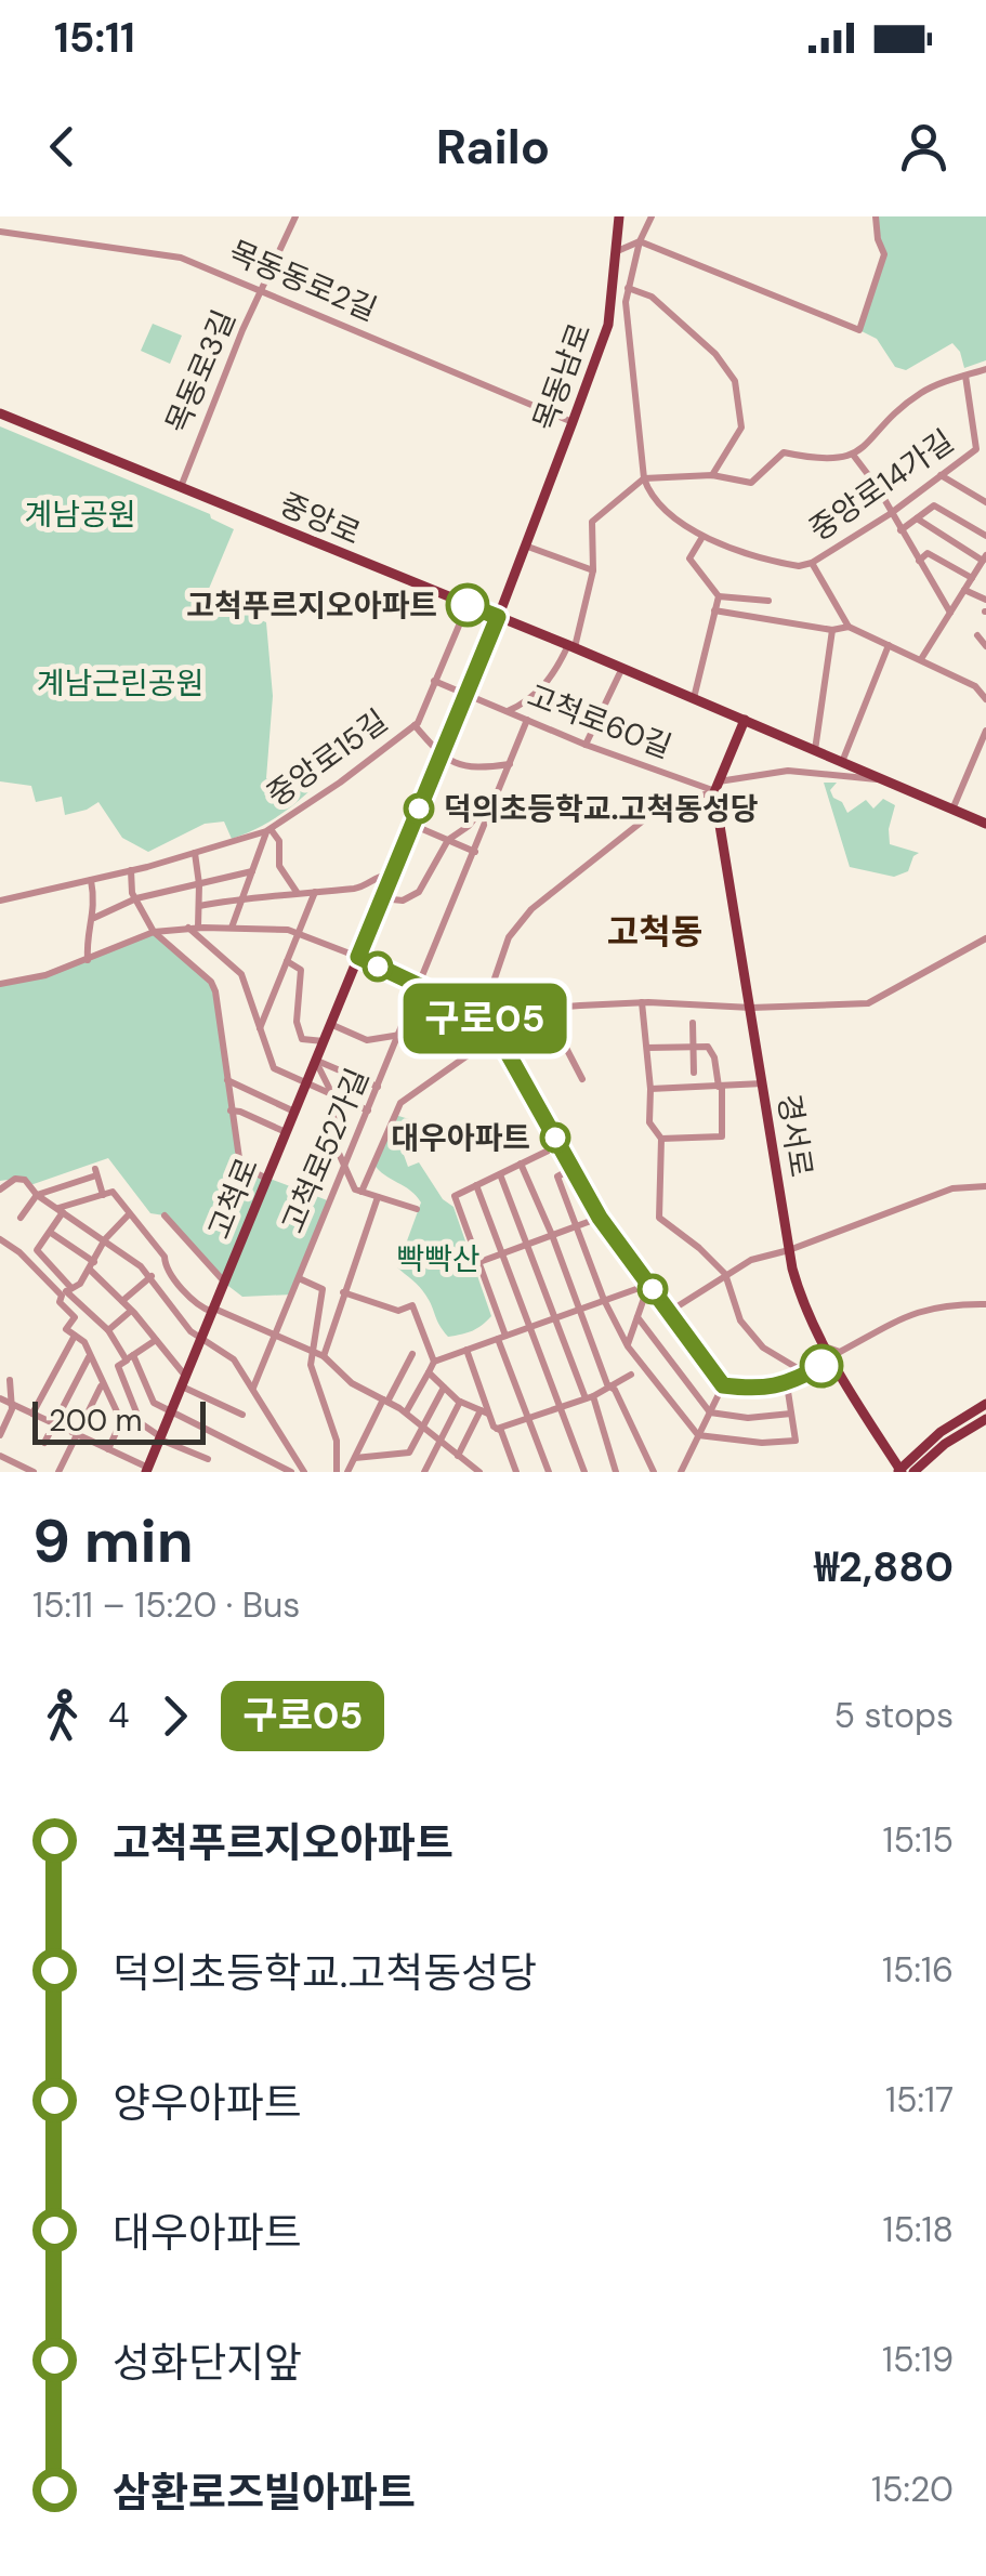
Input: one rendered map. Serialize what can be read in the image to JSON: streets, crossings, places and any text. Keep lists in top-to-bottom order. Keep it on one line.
{"streets":{"main road":["목동남로","중앙로","경서로","고척로"],"street":["목동동로2길","목동로3길","중앙로14가길","고척로60길","중앙로15길","고척로52가길"]},"crossings":[["목동동로2길","목동로3길"],["목동동로2길","목동남로"],["목동로3길","중앙로"],["목동남로","중앙로"],["목동남로","고척로"],["중앙로","중앙로15길"],["중앙로","고척로"],["고척로60길","경서로"],["고척로60길","고척로52가길"],["고척로60길","고척로"]],"districts":["고척동"],"parks":["계남공원","계남근린공원","빡빡산"],"places":["고척푸르지오아파트","덕의초등학교.고척동성당","대우아파트"],"lines":["bus line 구로05"],"scale_bar":"200 m","page":{"status":"15:11","header":"Railo","on_map":"구로05","scale":"200 m","heading":["9 min","15:11 – 15:20 · Bus","₩2,880"],"legs":["4","구로05","5 stops"],"list":[{"name":"고척푸르지오아파트","value":"15:15"},{"name":"덕의초등학교.고척동성당","value":"15:16"},{"name":"양우아파트","value":"15:17"},{"name":"대우아파트","value":"15:18"},{"name":"성화단지앞","value":"15:19"},{"name":"삼환로즈빌아파트","value":"15:20"}]}}
